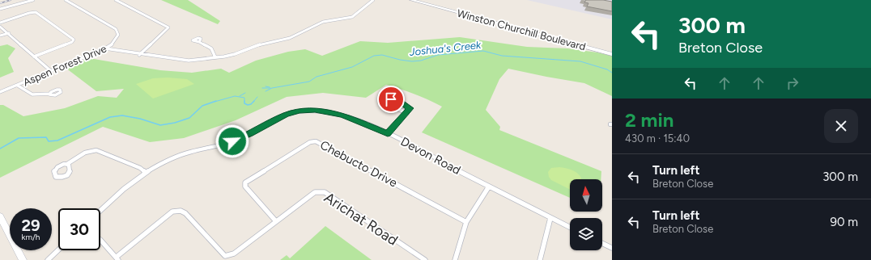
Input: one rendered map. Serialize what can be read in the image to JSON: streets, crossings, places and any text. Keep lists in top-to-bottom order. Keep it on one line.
{"streets":{"main road":["Winston Churchill Boulevard"],"street":["Aspen Forest Drive","Devon Road","Chebucto Drive","Arichat Road"]},"crossings":[["Chebucto Drive","Arichat Road"]],"water":["Joshua's Creek"],"north":"top","page":{"turn":["300 m","Breton Close"],"heading":["2 min","430 m · 15:40"],"list":[{"name":"Turn left","note":"Breton Close","value":"300 m"},{"name":"Turn left","note":"Breton Close","value":"90 m"}],"speed":"29 km/h","limit":"30"}}
